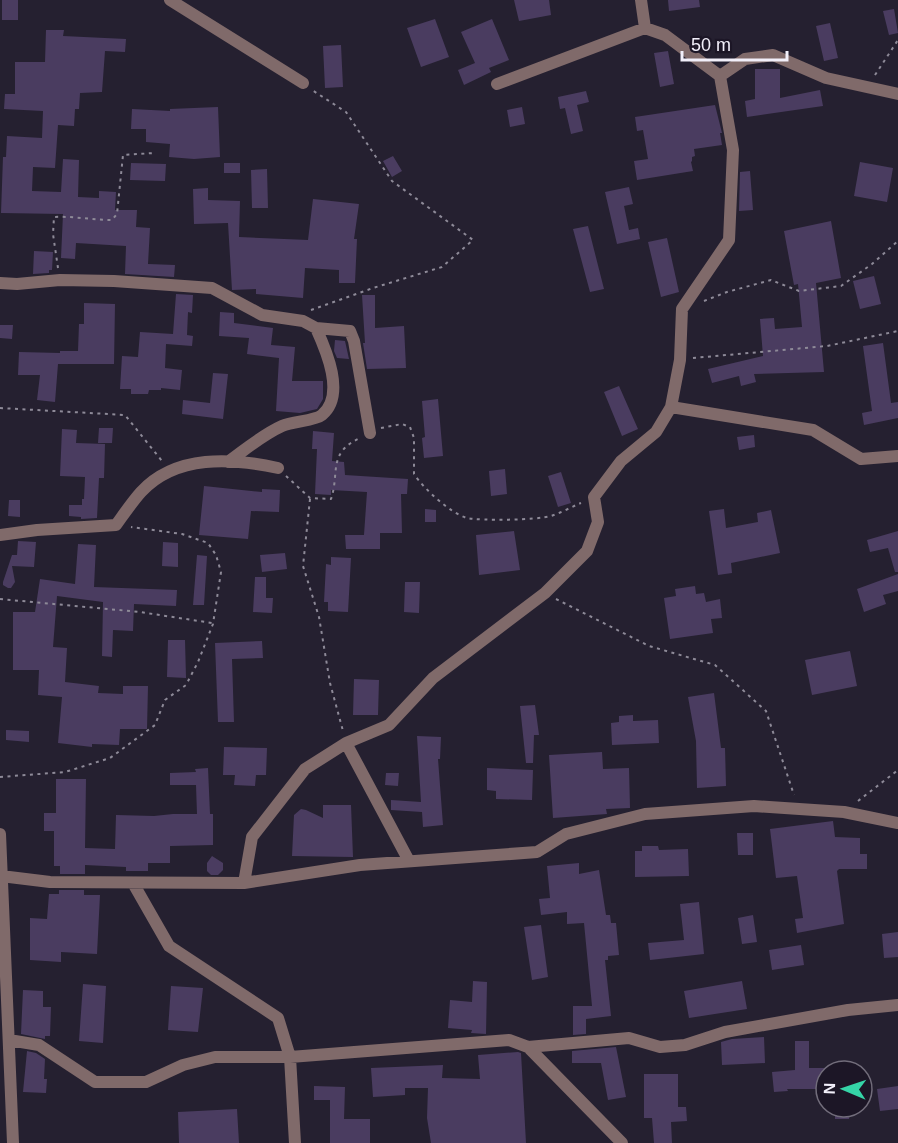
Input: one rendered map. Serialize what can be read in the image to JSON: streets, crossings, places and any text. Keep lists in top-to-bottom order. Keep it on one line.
{"scale_bar":"50 m","north":"left"}
